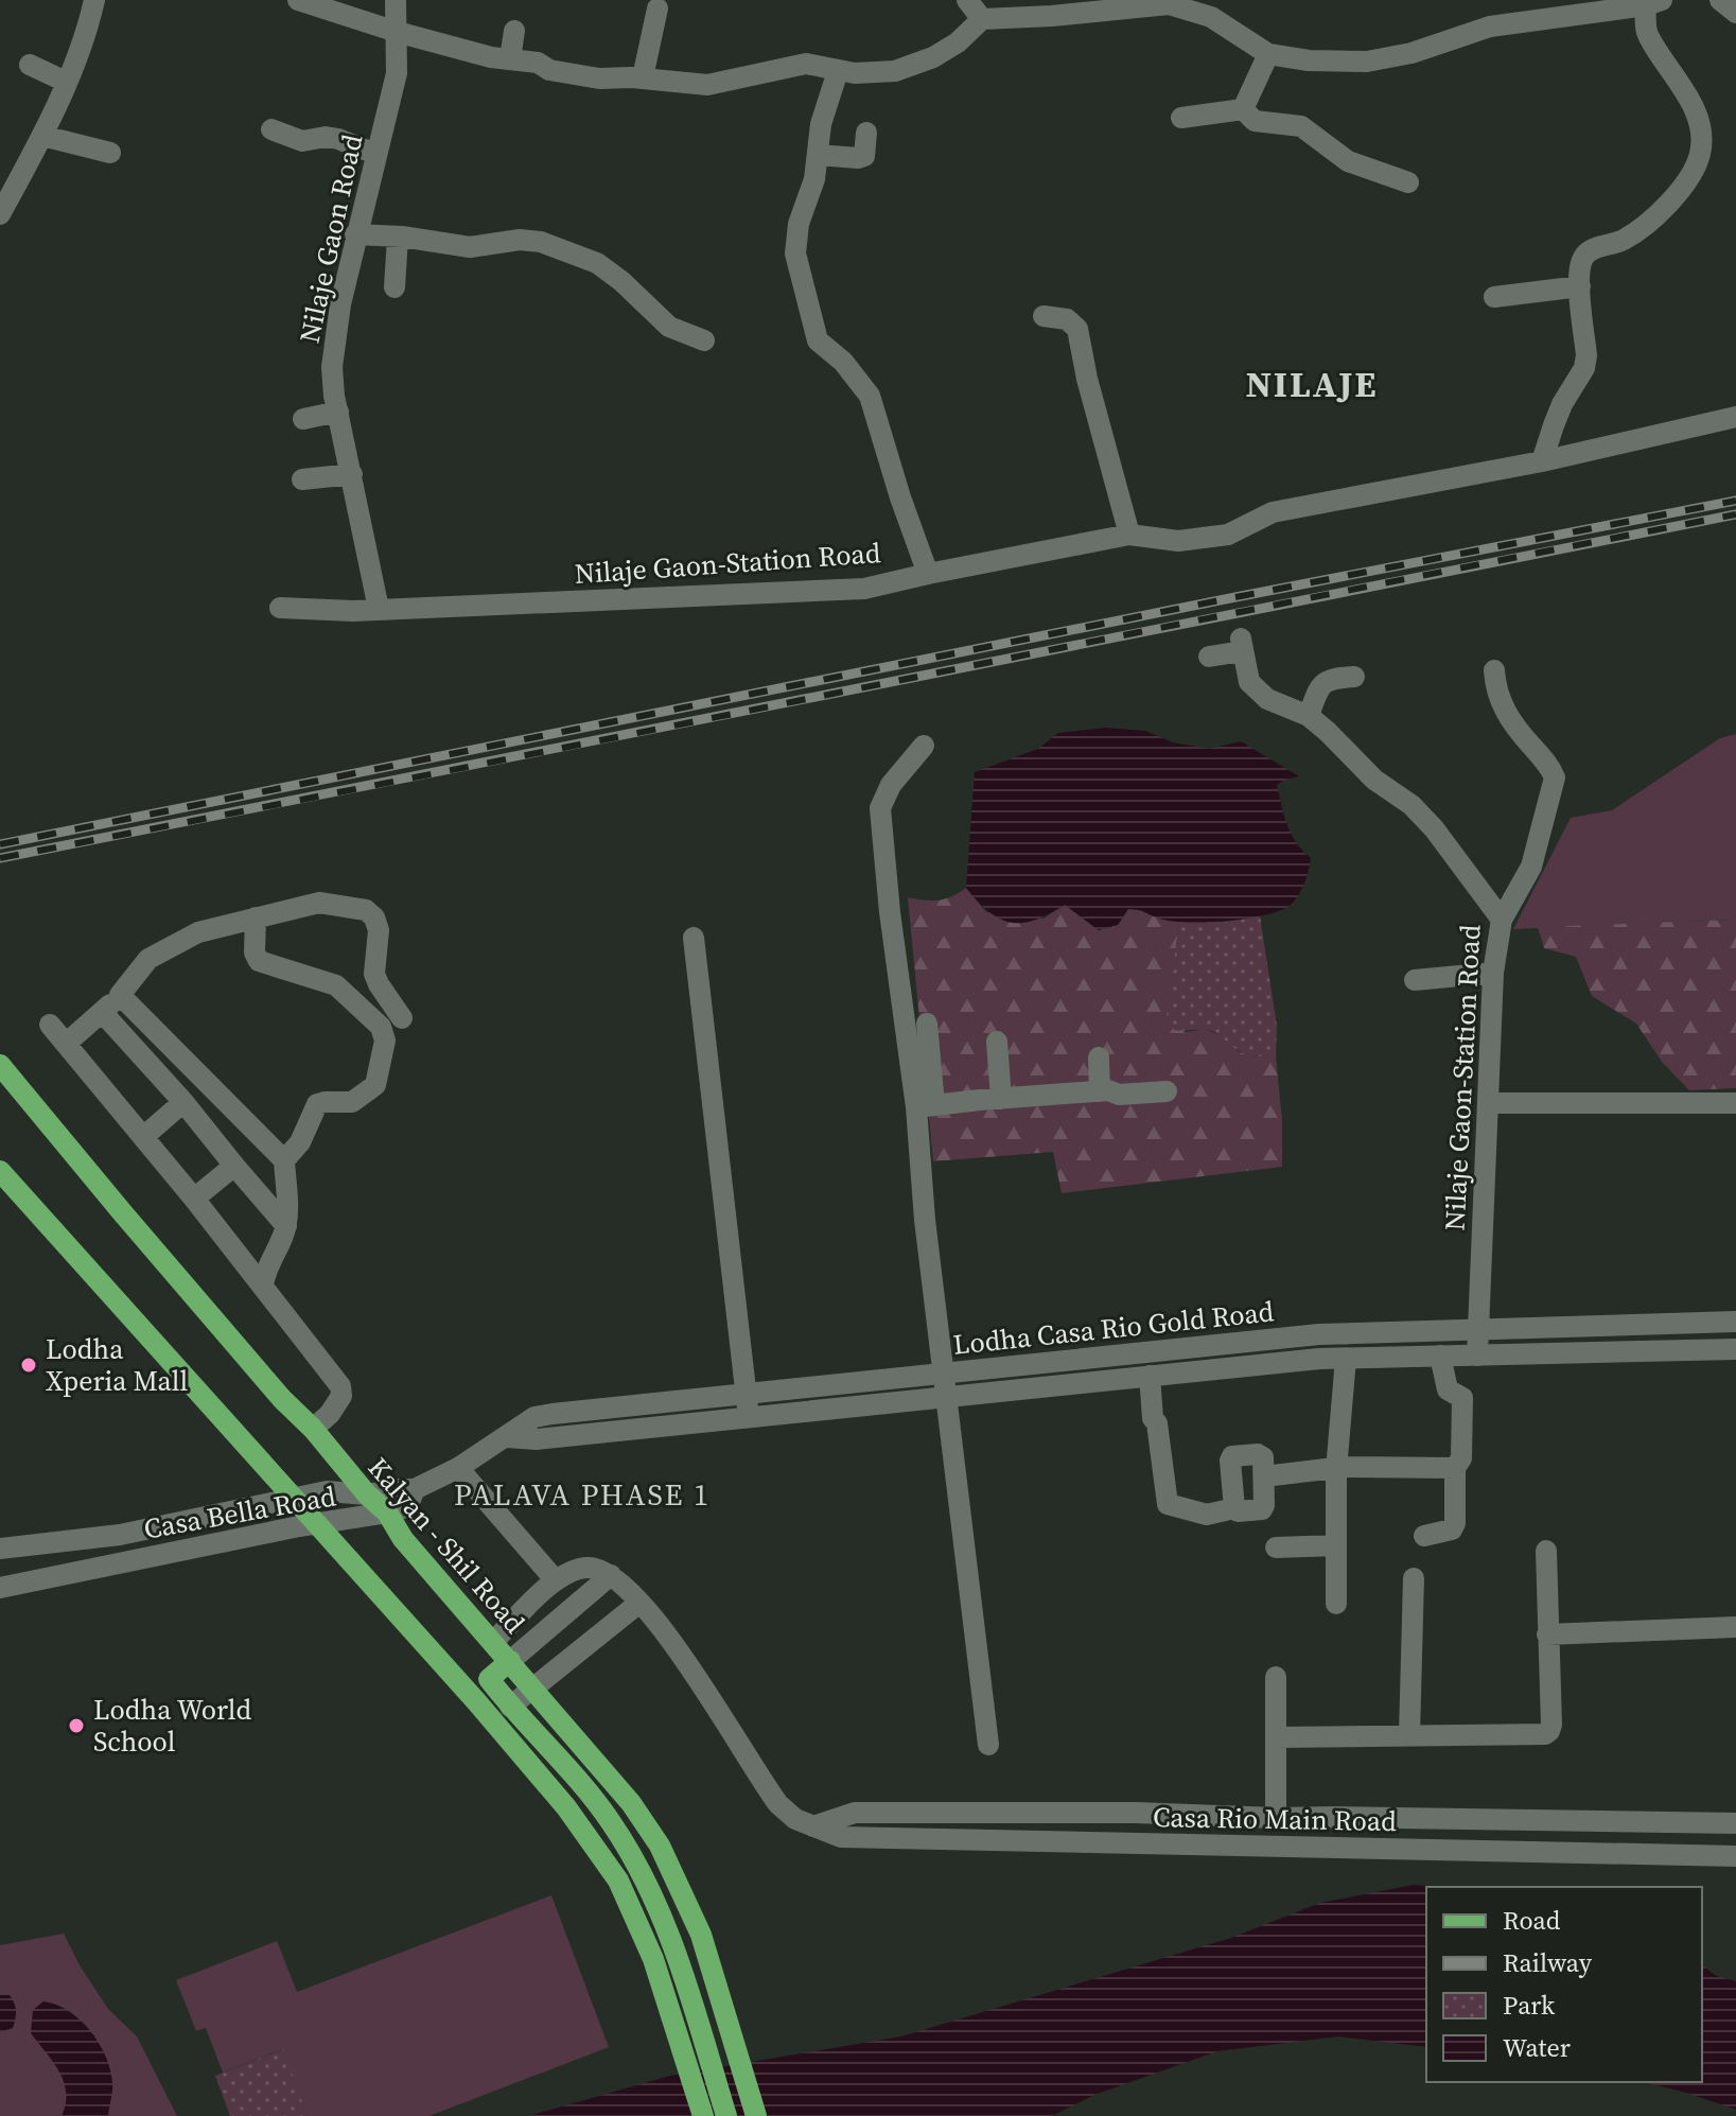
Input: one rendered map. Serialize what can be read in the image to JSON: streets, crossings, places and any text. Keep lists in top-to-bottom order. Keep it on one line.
{"streets":{"main road":["Kalyan - Shil Road"],"street":["Nilaje Gaon Road","Nilaje Gaon-Station Road","Lodha Casa Rio Gold Road","Casa Bella Road","Casa Rio Main Road"]},"crossings":[["Nilaje Gaon Road","Nilaje Gaon-Station Road"],["Nilaje Gaon-Station Road","Lodha Casa Rio Gold Road"],["Lodha Casa Rio Gold Road","Casa Bella Road"],["Casa Bella Road","Kalyan - Shil Road"]],"districts":["NILAJE","PALAVA PHASE 1"],"places":["Lodha Xperia Mall","Lodha World School"],"legend":["Road","Railway","Park","Water"]}
